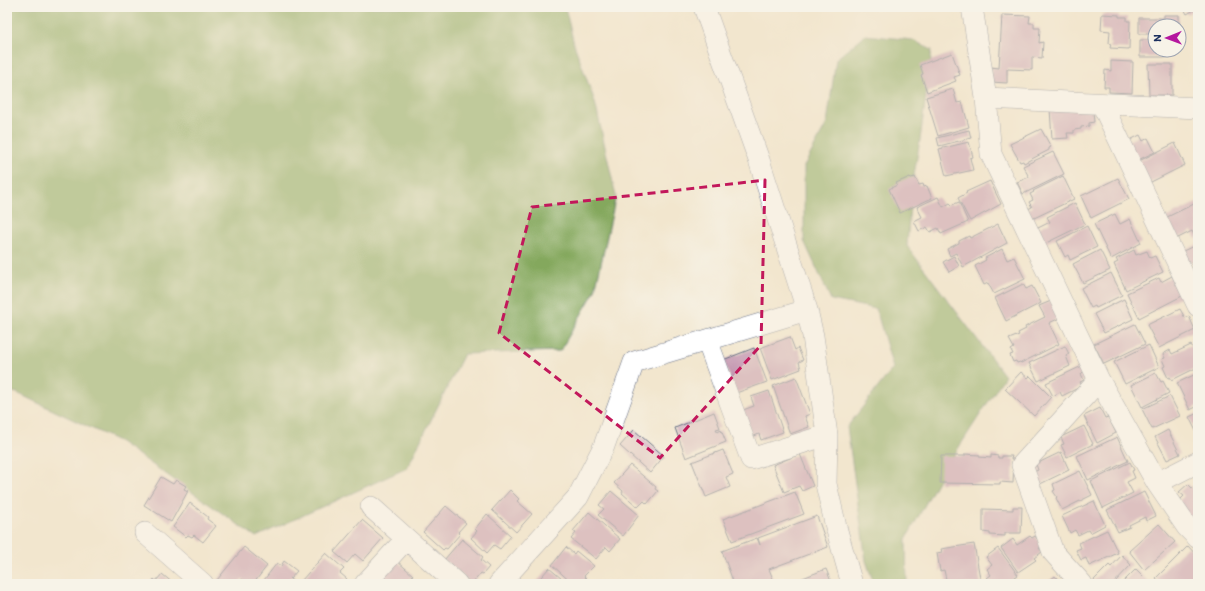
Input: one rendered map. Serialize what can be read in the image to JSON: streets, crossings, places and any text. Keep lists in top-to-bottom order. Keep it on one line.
{"north":"left"}
